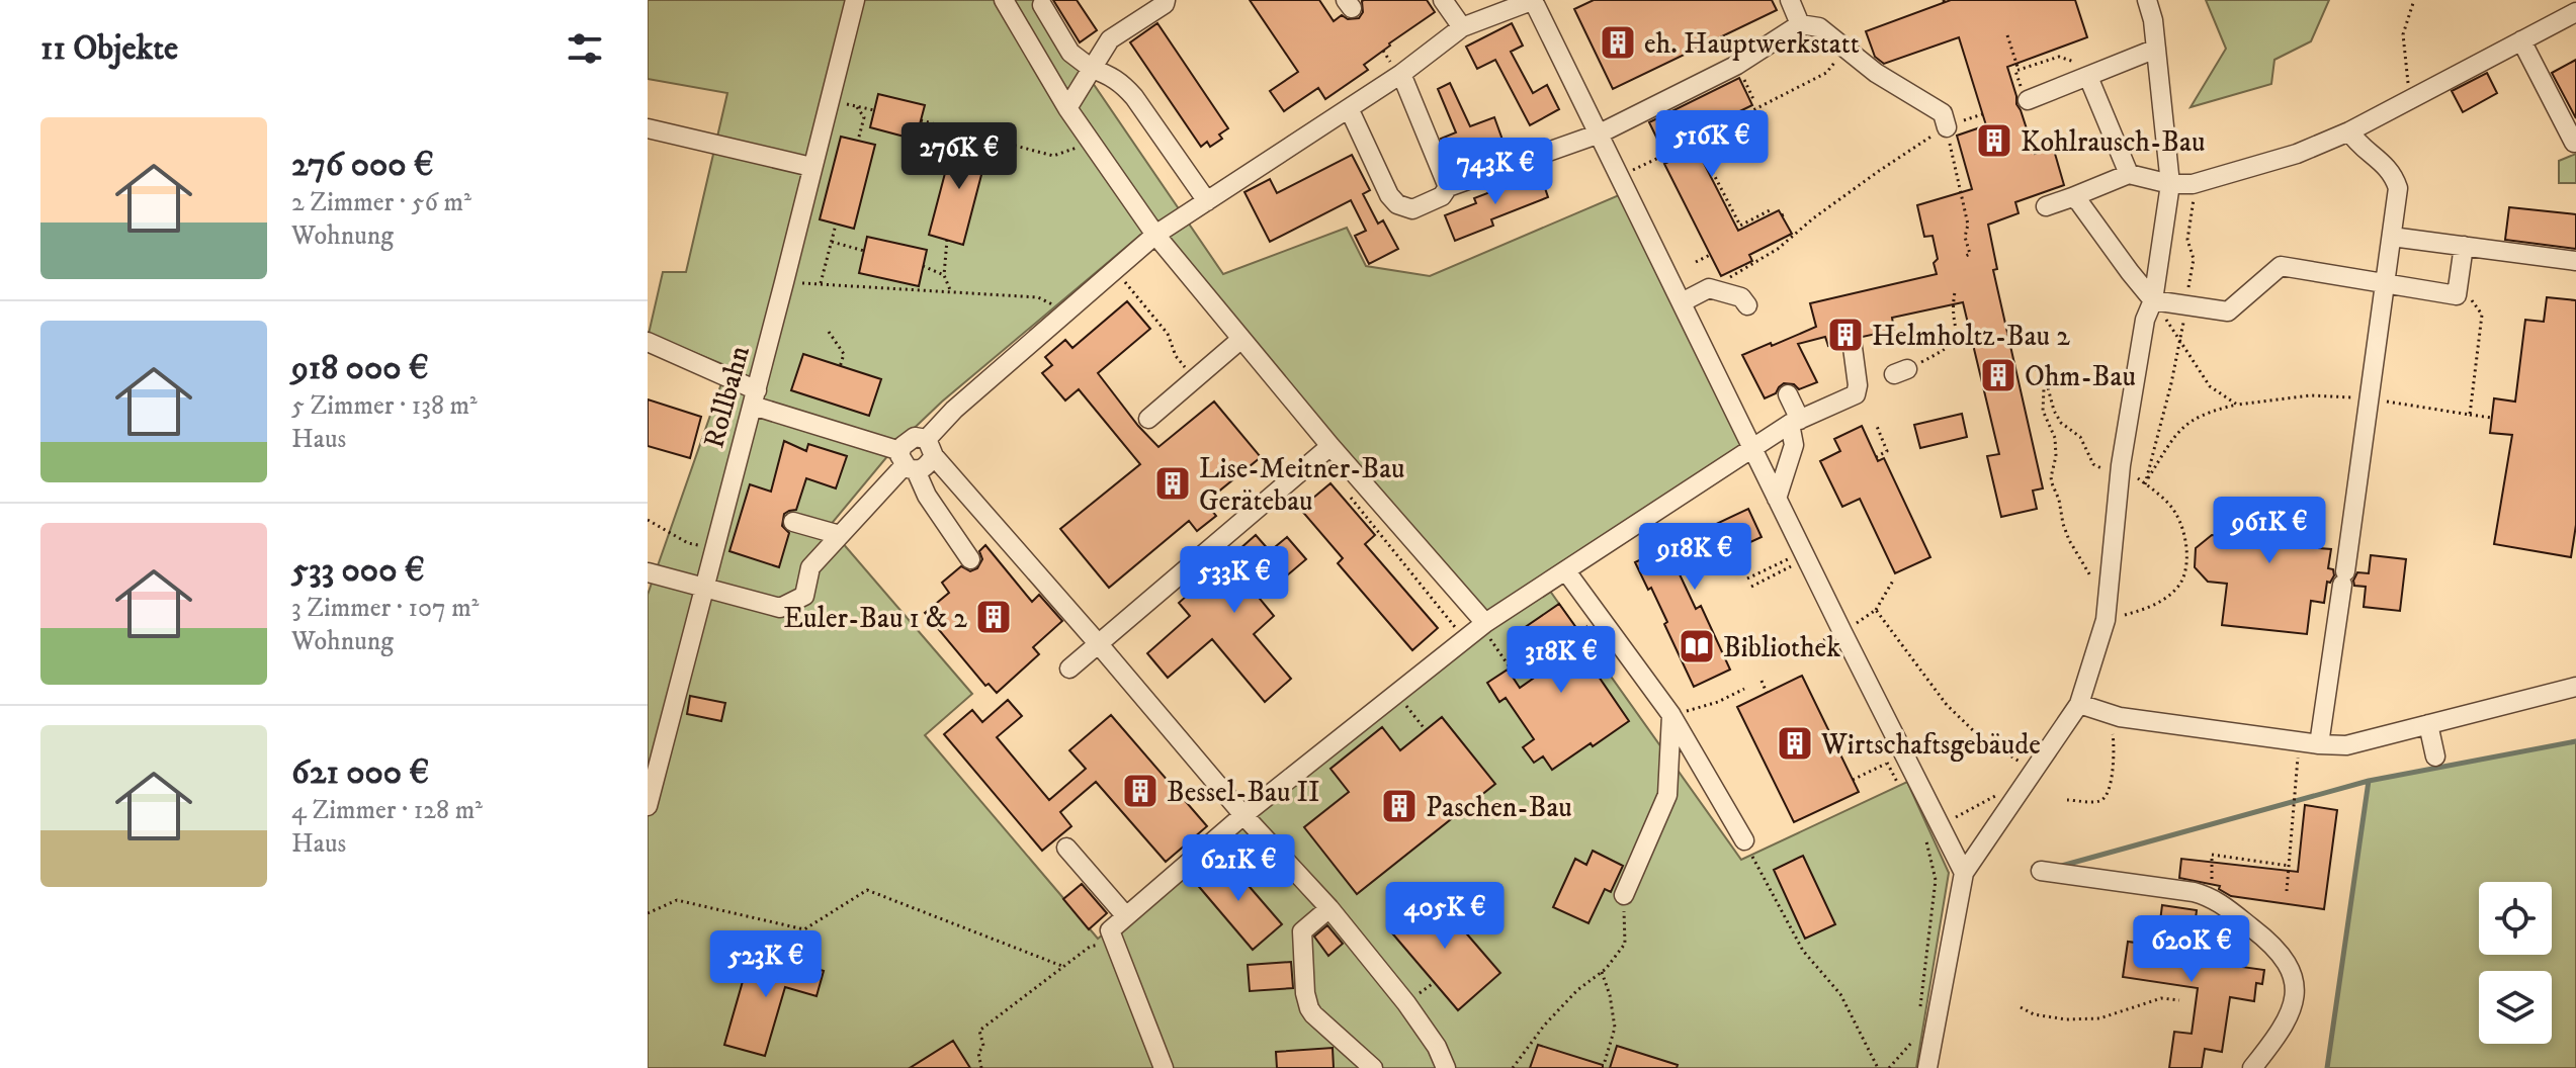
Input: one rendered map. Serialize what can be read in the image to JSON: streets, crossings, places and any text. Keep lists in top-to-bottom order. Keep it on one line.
{"streets":{"lane":["Rollbahn"]},"places":{"building":["eh. Hauptwerkstatt","Kohlrausch-Bau","Helmholtz-Bau 2","Ohm-Bau","Lise-Meitner-Bau Gerätebau","Euler-Bau 1 & 2","Wirtschaftsgebäude","Bessel-Bau II","Paschen-Bau"],"library":["Bibliothek"]},"page":{"heading":"11 Objekte","list":[{"name":"276 000 €","note":"2 Zimmer · 56 m² · Wohnung"},{"name":"918 000 €","note":"5 Zimmer · 138 m² · Haus"},{"name":"533 000 €","note":"3 Zimmer · 107 m² · Wohnung"},{"name":"621 000 €","note":"4 Zimmer · 128 m² · Haus"}],"price":["516K €","276K €","743K €","961K €","918K €","533K €","318K €","621K €","405K €","620K €","523K €"]}}
